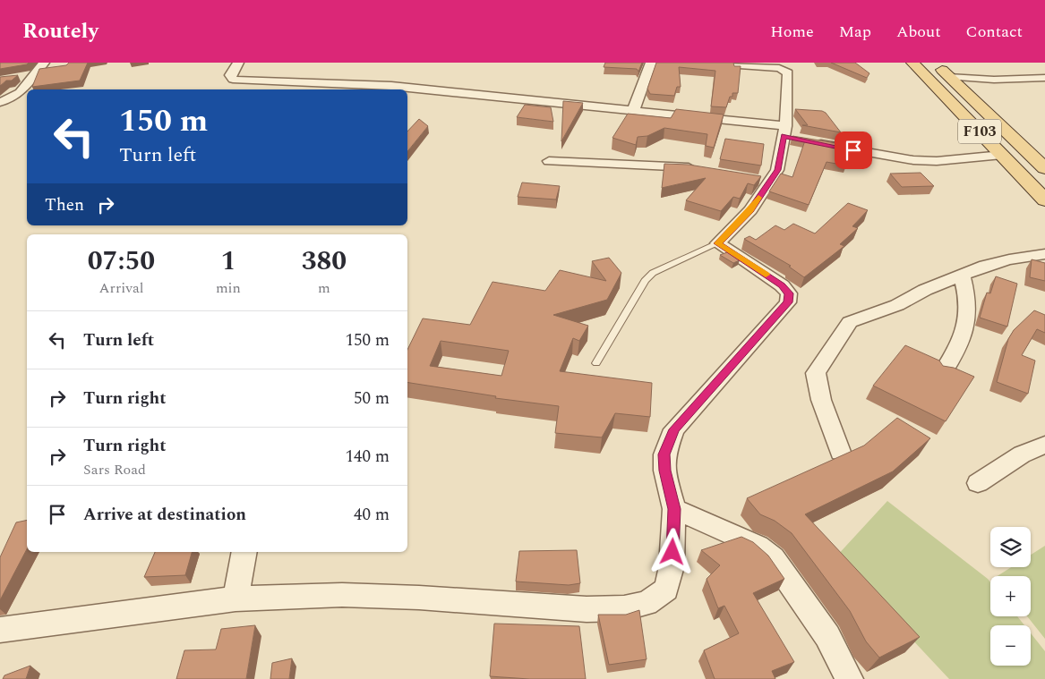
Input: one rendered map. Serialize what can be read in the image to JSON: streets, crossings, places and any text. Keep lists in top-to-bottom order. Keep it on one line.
{"streets":{"main road":["F103"]},"page":{"header":"Routely","nav":["Home","Map","About","Contact"],"turn":["150 m","Turn left"],"then":"Then","eta":["07:50","Arrival","1","min","380","m"],"list":[{"name":"Turn left","value":"150 m"},{"name":"Turn right","value":"50 m"},{"name":"Turn right","note":"Sars Road","value":"140 m"},{"name":"Arrive at destination","value":"40 m"}],"map_buttons":["+","−"]}}
